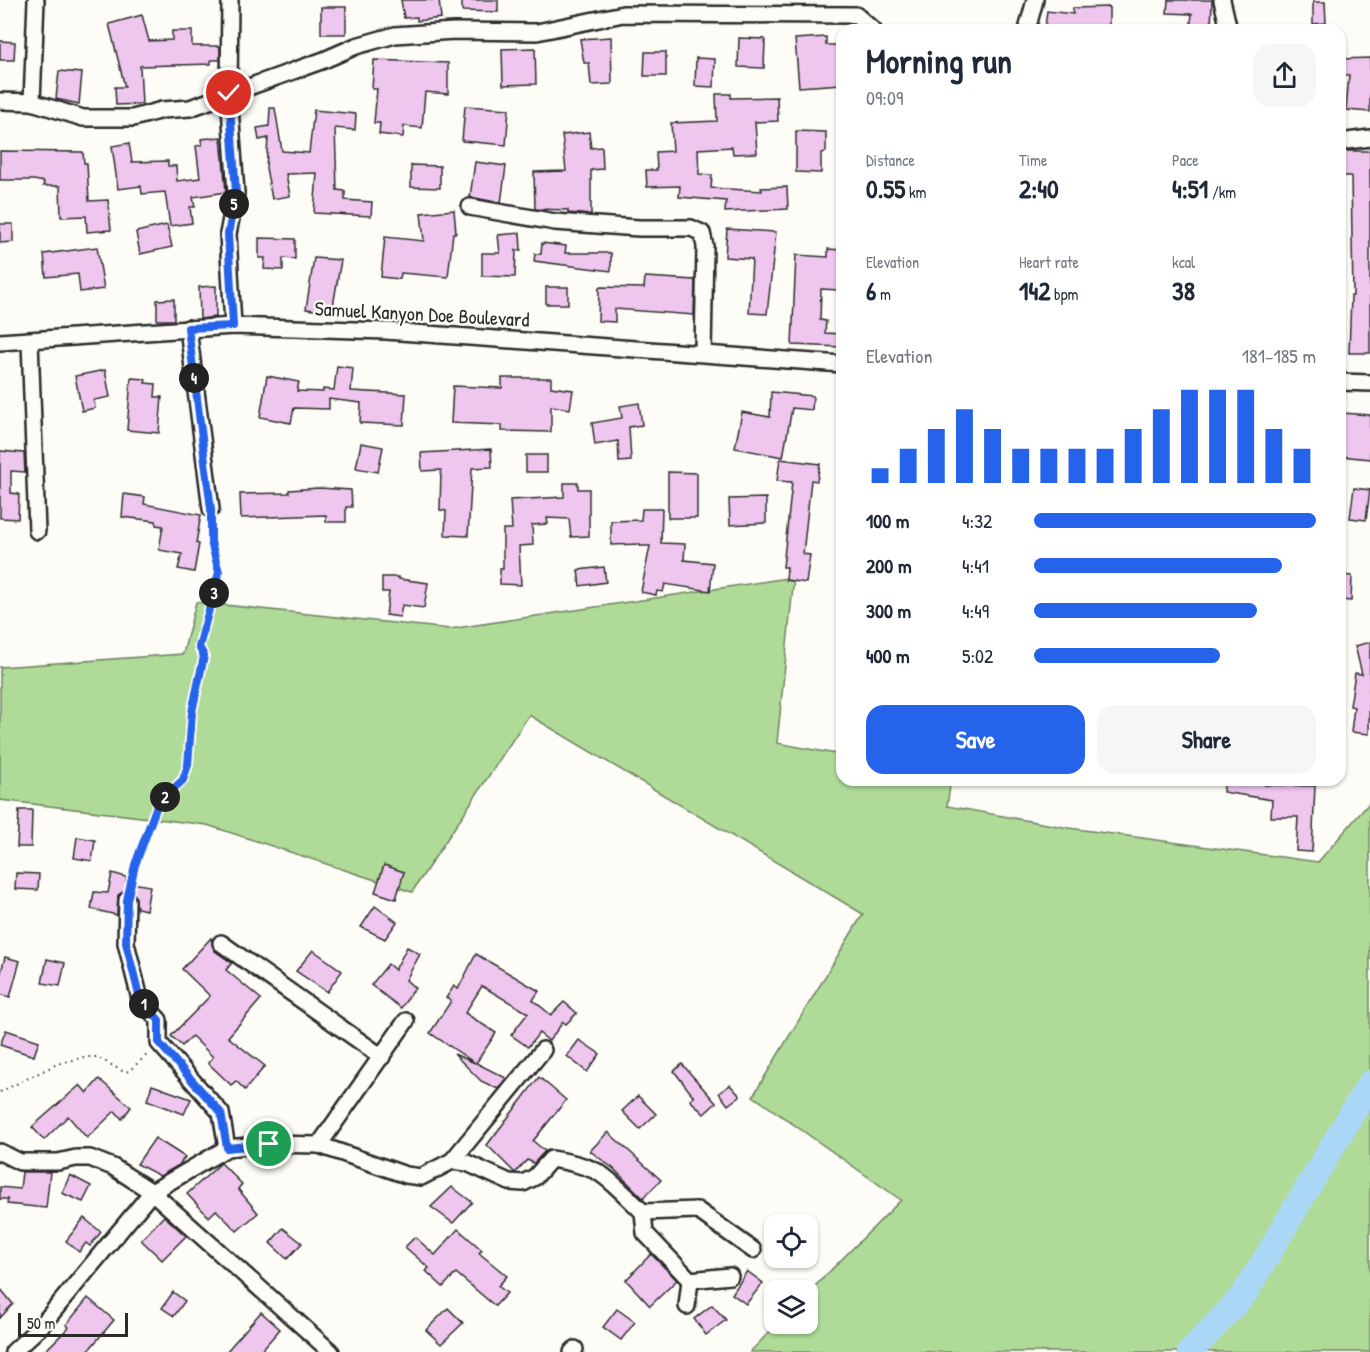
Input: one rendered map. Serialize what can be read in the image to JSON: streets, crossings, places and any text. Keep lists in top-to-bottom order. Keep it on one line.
{"streets":{"street":["Samuel Kanyon Doe Boulevard"]},"scale_bar":"50 m","page":{"heading":["Morning run","09:09"],"stats":[["Distance","0.55 km"],["Time","2:40"],["Pace","4:51 /km"],["Elevation","6 m"],["Heart rate","142 bpm"],["kcal","38"]],"pins":["5","4","3","2","1"],"chart":["Elevation","181–185 m"],"list":[{"name":"100 m","note":"4:32"},{"name":"200 m","note":"4:41"},{"name":"300 m","note":"4:49"},{"name":"400 m","note":"5:02"}],"buttons":["Save","Share"],"scale":"50 m"}}
